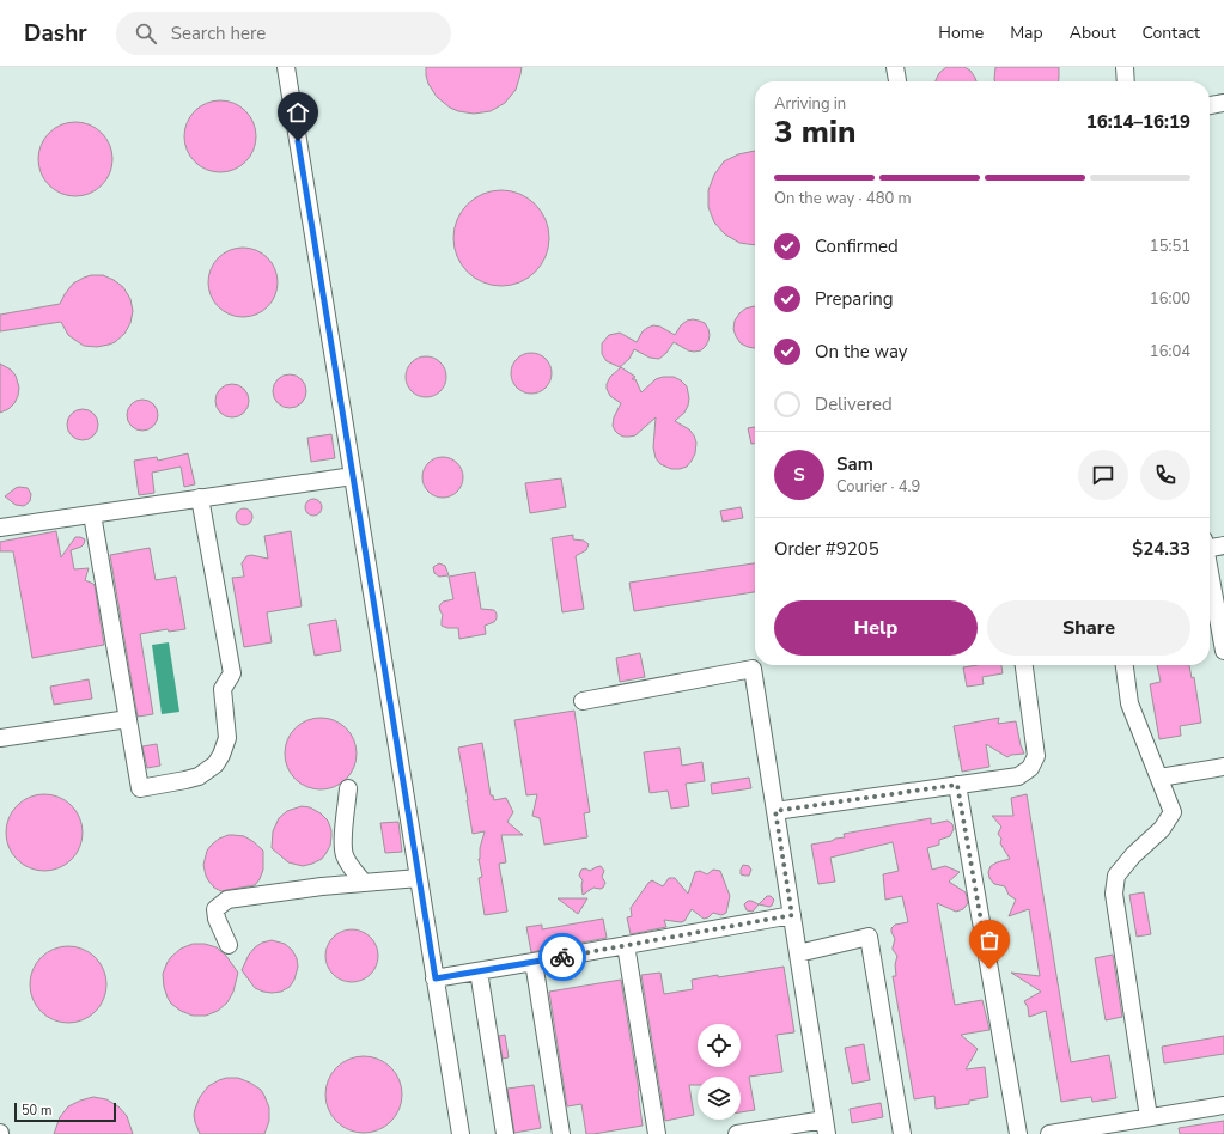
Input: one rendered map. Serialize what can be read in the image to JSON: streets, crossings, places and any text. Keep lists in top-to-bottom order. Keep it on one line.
{"scale_bar":"50 m","page":{"header":"Dashr","search":"Search here","nav":["Home","Map","About","Contact"],"heading":["3 min","Arriving in","16:14–16:19"],"panel":["Sam","Courier · 4.9","Order #9205","$24.33"],"bar":"On the way · 480 m","list":[["Confirmed","15:51"],["Preparing","16:00"],["On the way","16:04"],"Delivered"],"round":"S","buttons":["Help","Share"],"scale":"50 m"}}
